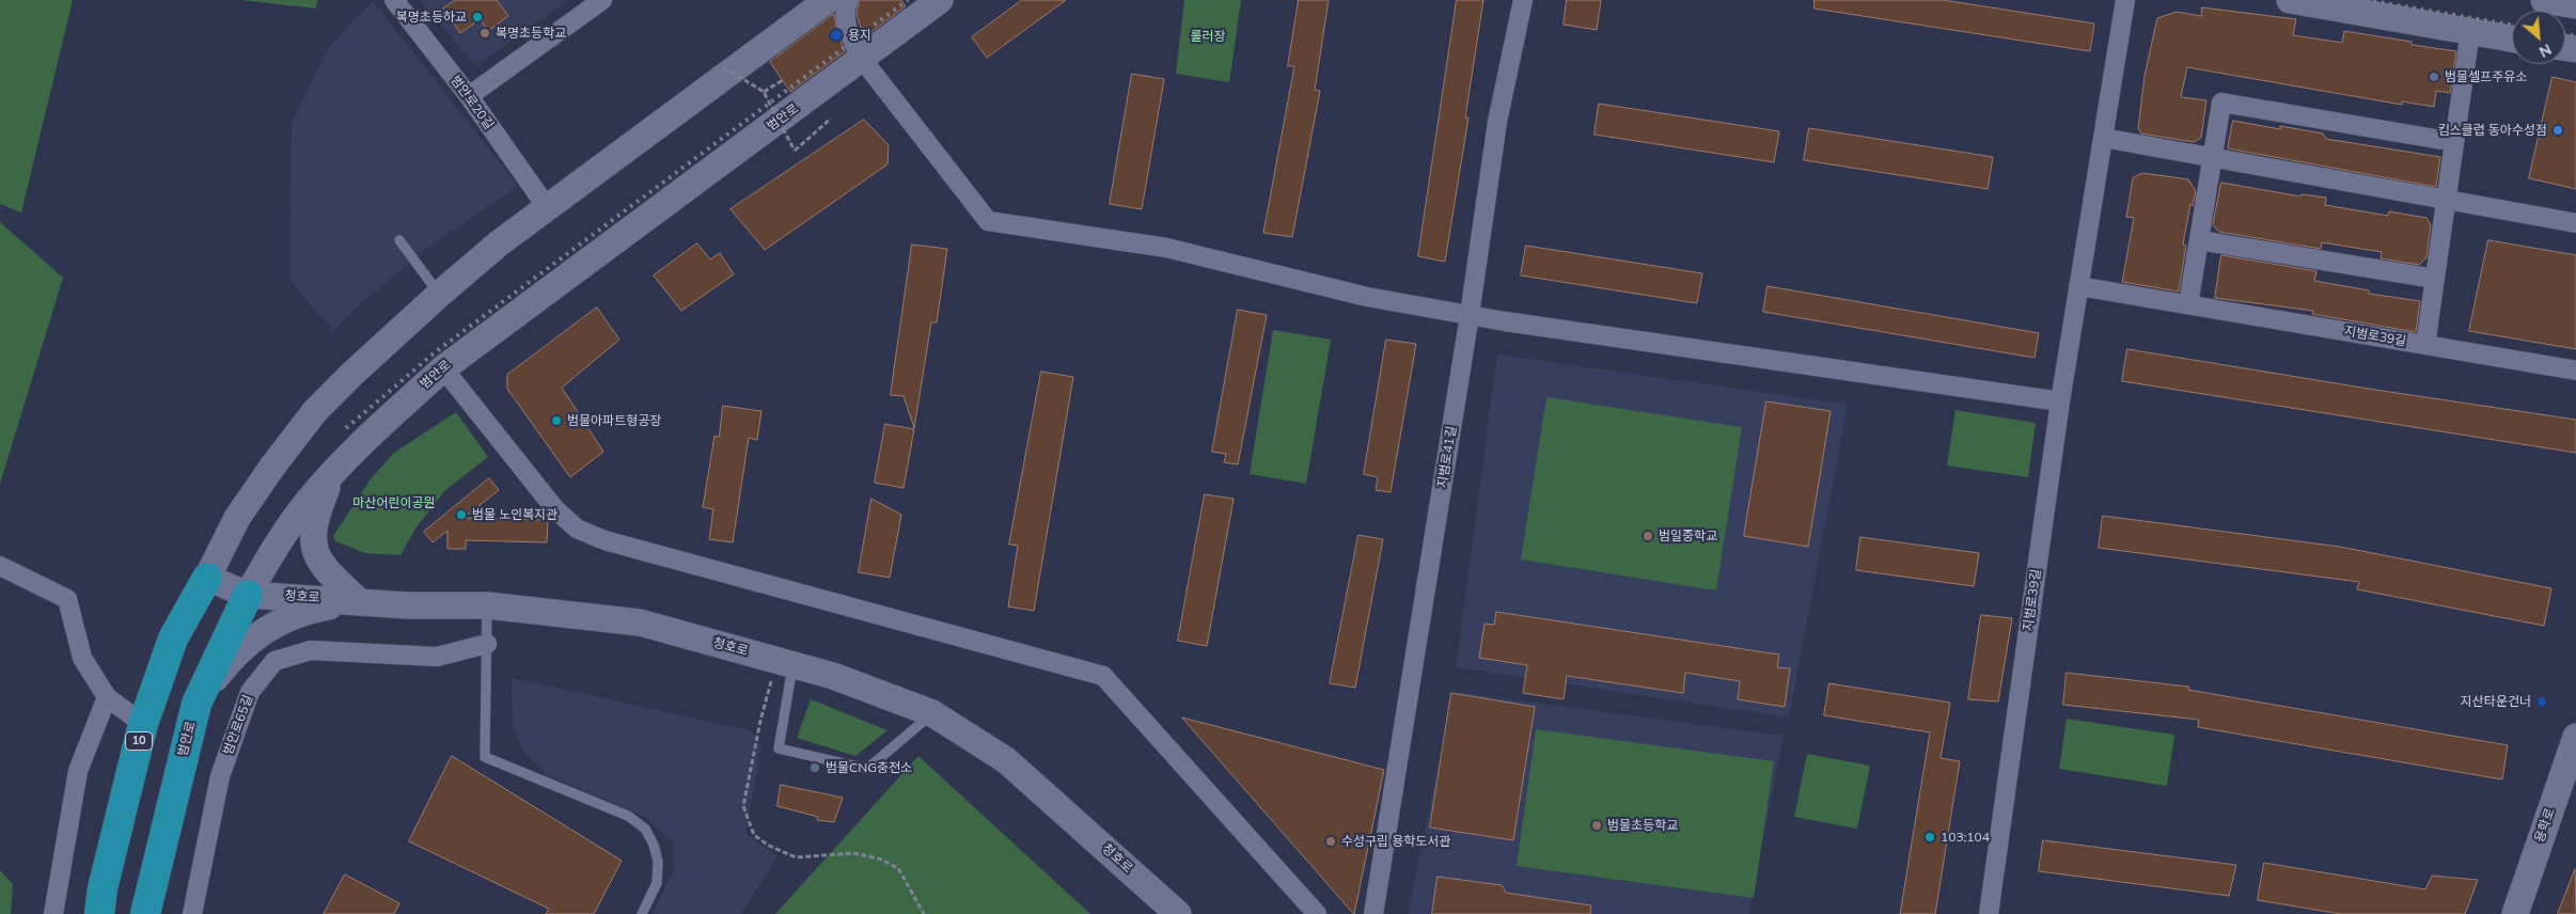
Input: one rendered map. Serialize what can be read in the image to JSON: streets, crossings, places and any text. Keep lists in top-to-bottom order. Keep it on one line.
{"streets":{"highway":["범안로","10"],"main road":["청호로","용학로"],"street":["범안로20길","지범로39길","지범로41길","범안로65길"]},"crossings":[["범안로20길","10"],["범안로","청호로"],["청호로","10"]],"parks":["롤러장","마산어린이공원"],"places":["복명초등하교","복명초등학교","용지","범물셀프주유소","킴스클럽 동아수성점","범물아파트형공장","범물 노인복지관","범일중학교","지산타운건너","범물CNG충전소","범물초등학교","103;104","수성구립 용학도서관"],"north":"bottom right"}
